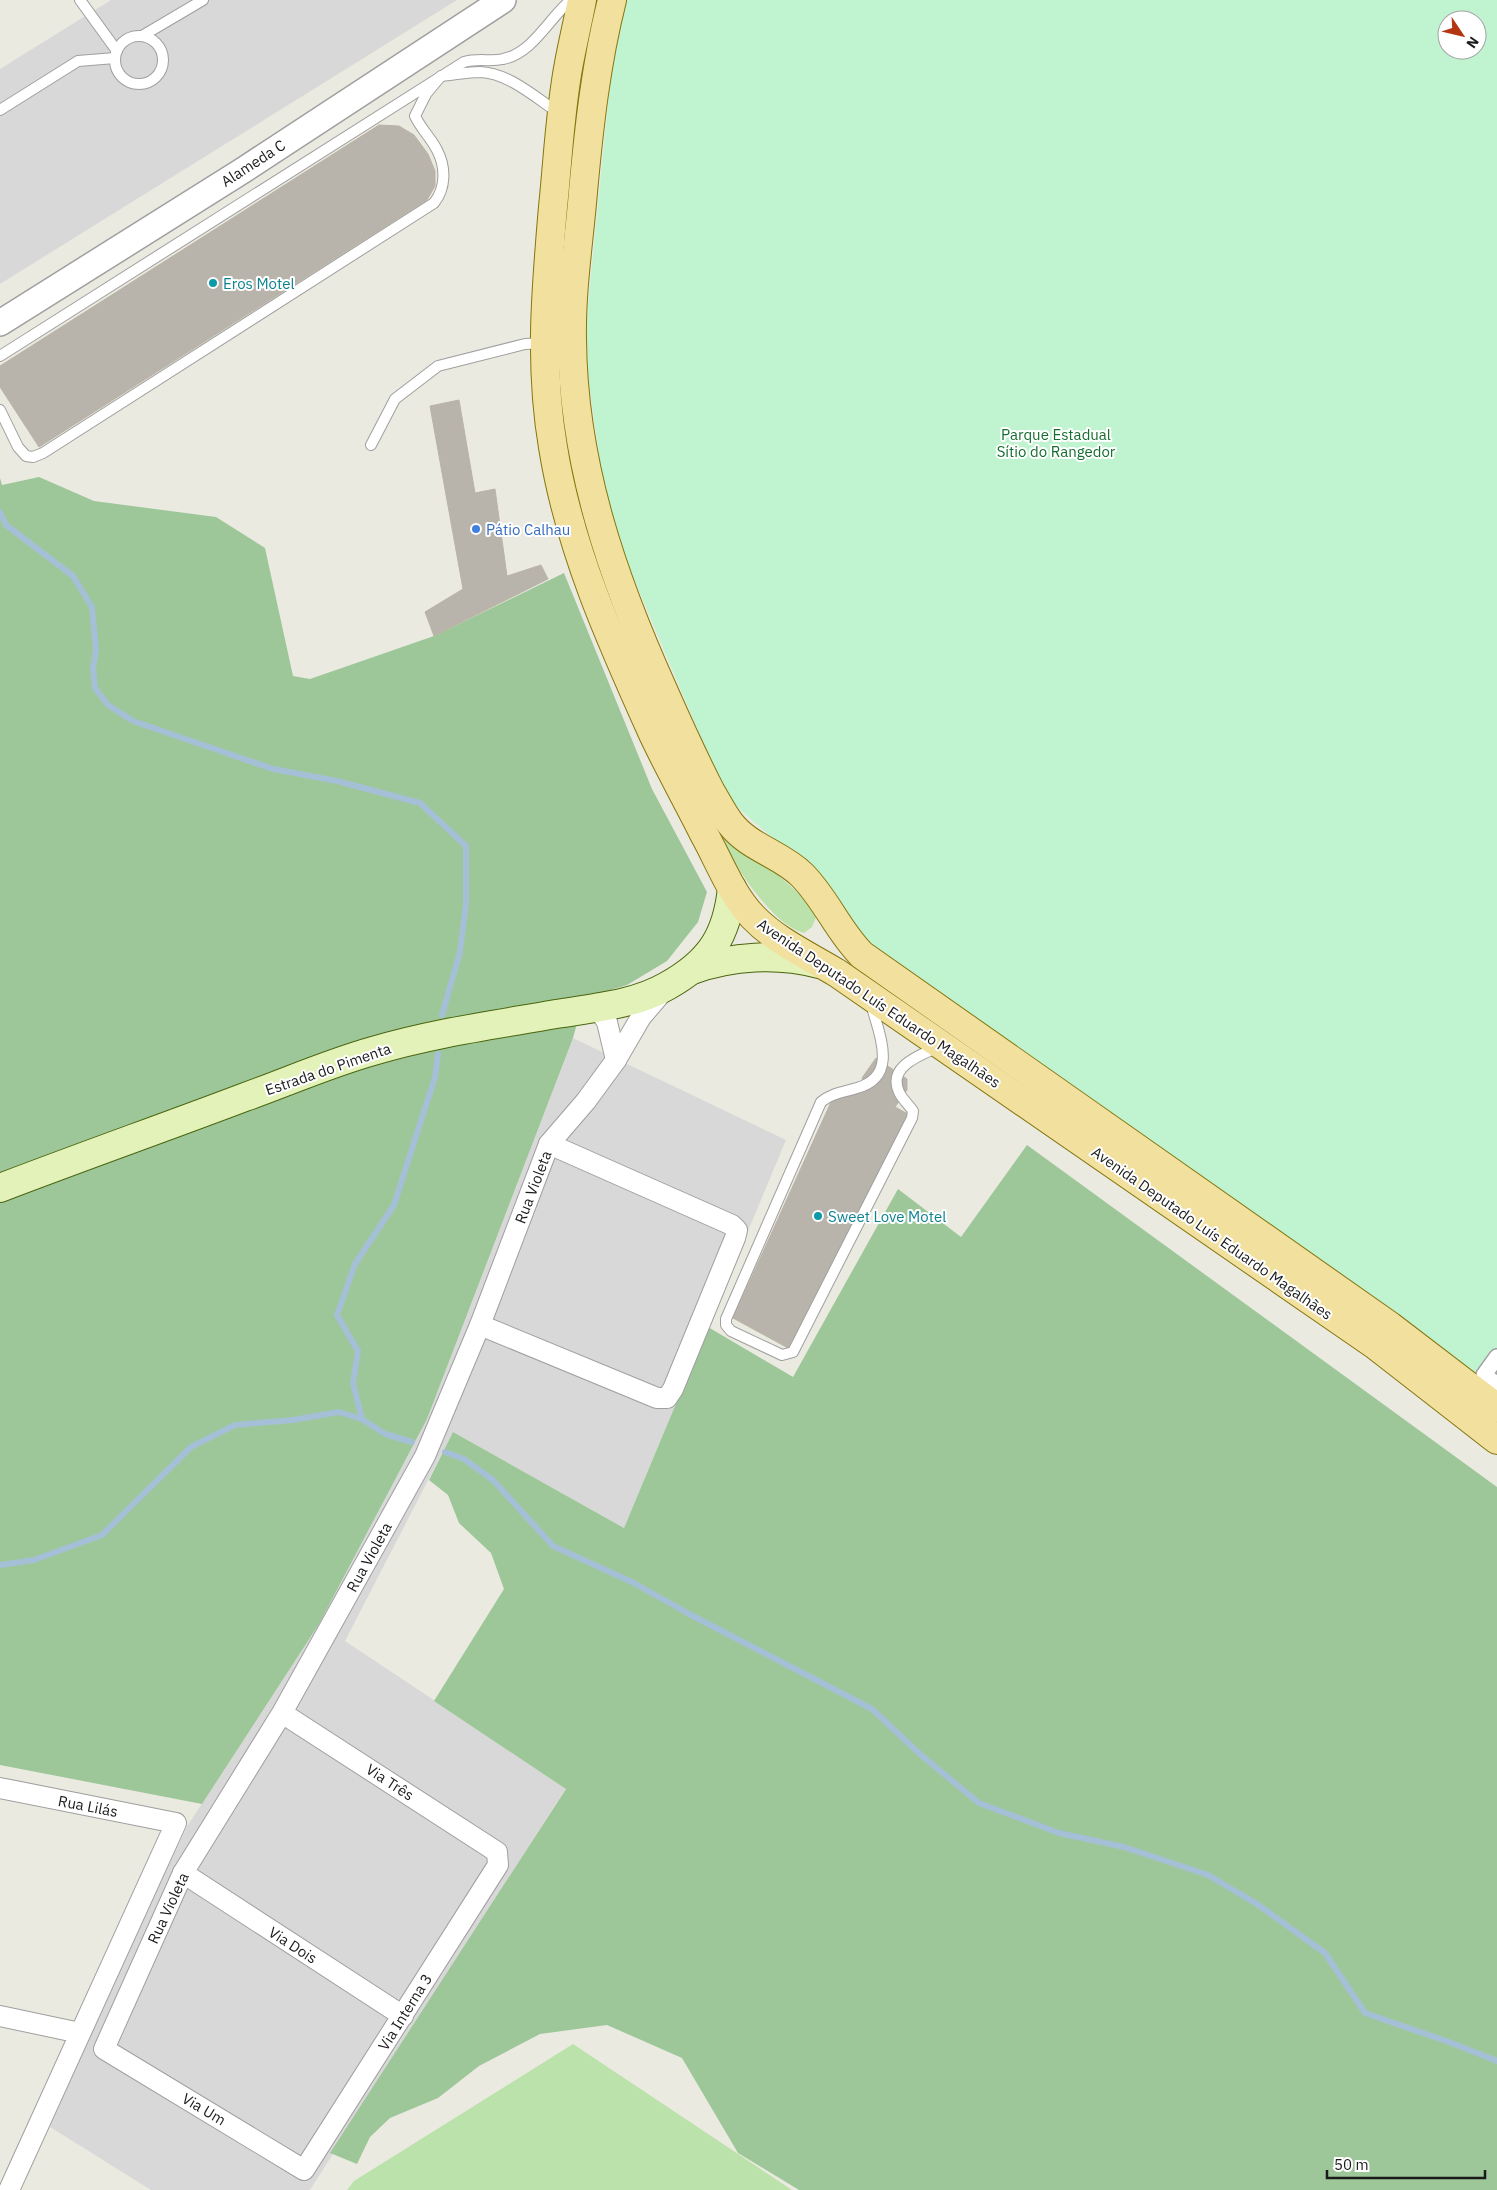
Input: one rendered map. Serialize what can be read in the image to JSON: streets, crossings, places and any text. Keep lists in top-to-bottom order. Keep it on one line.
{"streets":{"main road":["Avenida Deputado Luís Eduardo Magalhães","Estrada do Pimenta"],"street":["Alameda C","Rua Violeta","Via Três","Rua Lilás","Via Dois","Via Interna 3","Via Um"]},"crossings":[["Avenida Deputado Luís Eduardo Magalhães","Estrada do Pimenta"],["Estrada do Pimenta","Rua Violeta"],["Rua Violeta","Via Três"],["Rua Violeta","Via Dois"],["Rua Violeta","Via Um"],["Via Três","Via Interna 3"],["Via Dois","Via Interna 3"],["Via Interna 3","Via Um"]],"parks":["Parque Estadual Sítio do Rangedor"],"places":["Eros Motel","Pátio Calhau","Sweet Love Motel"],"scale_bar":"50 m","north":"bottom right"}
